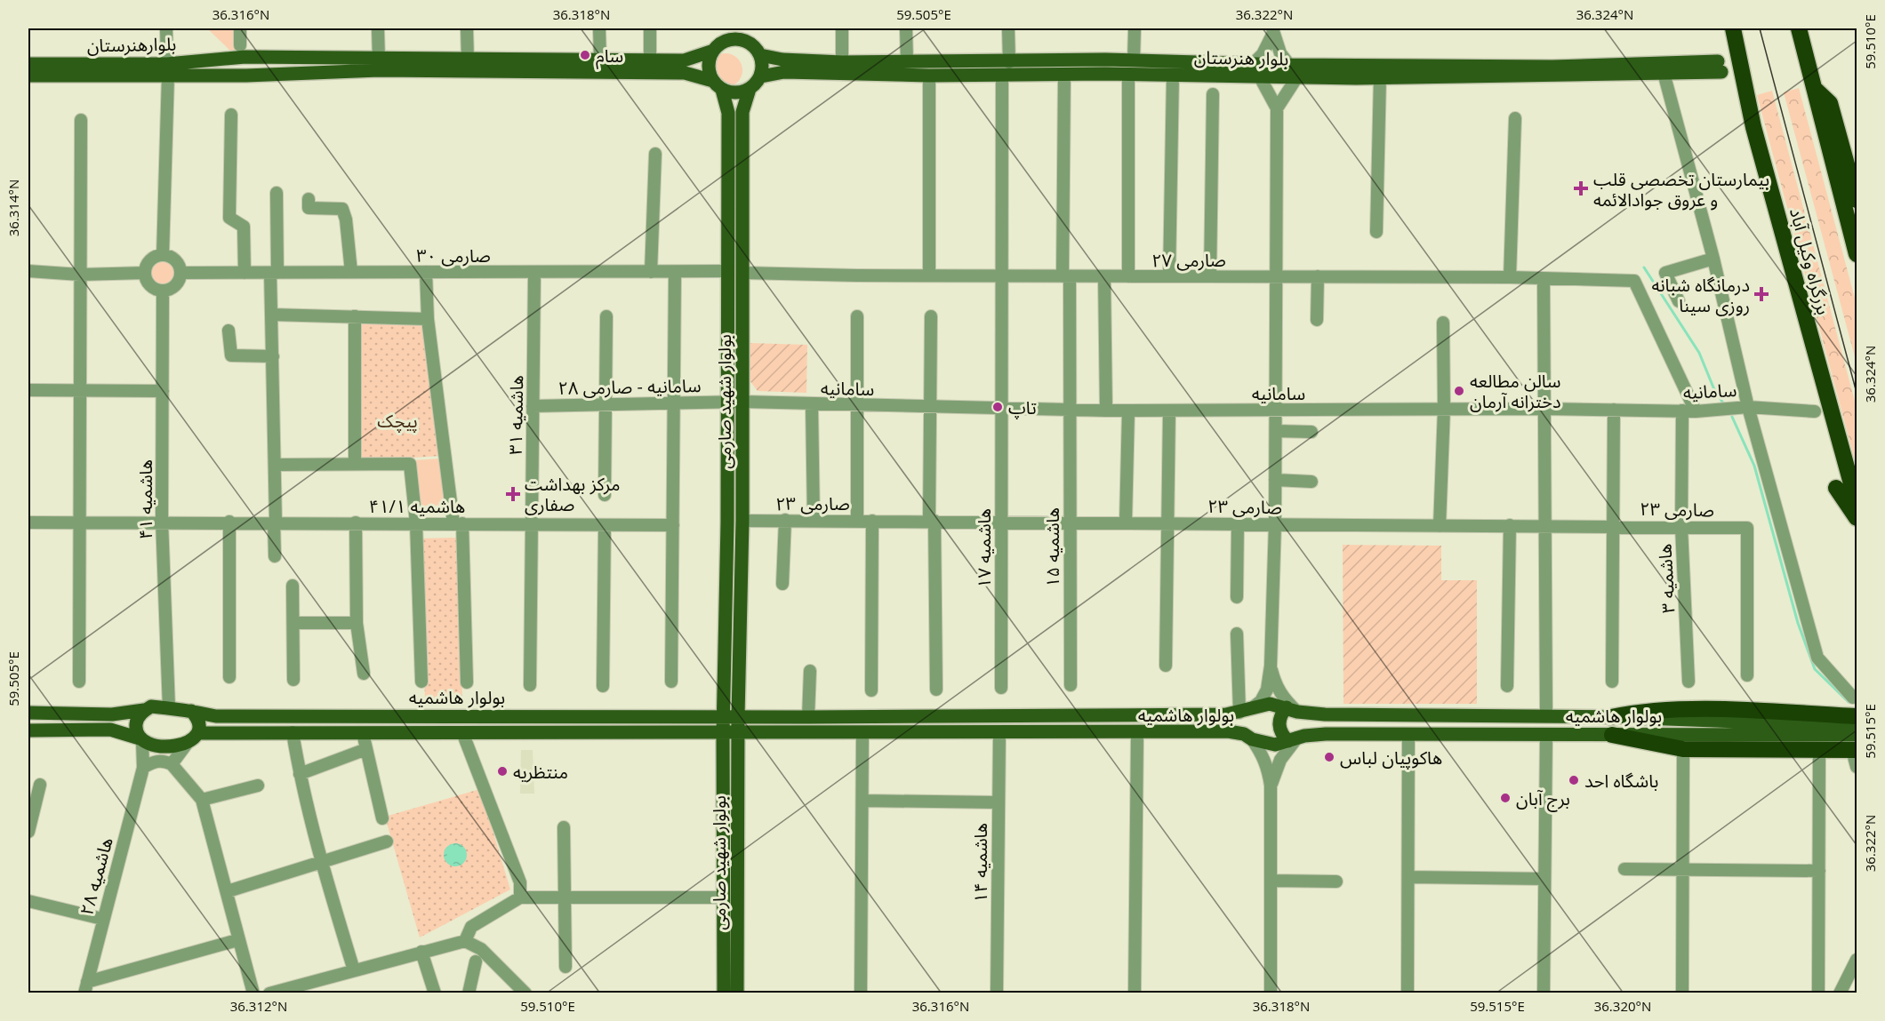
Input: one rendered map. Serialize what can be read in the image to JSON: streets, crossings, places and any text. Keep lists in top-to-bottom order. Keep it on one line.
{"streets":{"highway":["بزرگراه وکیل آباد"],"main road":["بلوارهنرستان","بلوار هنرستان","بولوار شهید صارمی","بولوار هاشمیه"],"street":["صارمی ۳۰","صارمی ۲۷","سامانیه - صارمی ۲۸","سامانیه","هاشمیه ۳۱","هاشمیه ۴۱","صارمی ۲۳","هاشمیه ۴۱/۱","هاشمیه ۱۵","هاشمیه ۱۷","هاشمیه ۳","هاشمیه ۱۴","هاشمیه ۲۸"]},"crossings":[["بلوارهنرستان","بلوار هنرستان"],["بلوارهنرستان","بولوار شهید صارمی"],["بلوار هنرستان","بولوار شهید صارمی"],["بلوار هنرستان","هاشمیه ۱۵"],["بلوار هنرستان","هاشمیه ۱۷"],["صارمی ۳۰","بولوار شهید صارمی"],["صارمی ۳۰","هاشمیه ۳۱"],["صارمی ۳۰","هاشمیه ۴۱"],["صارمی ۲۷","سامانیه"],["صارمی ۲۷","بولوار شهید صارمی"],["صارمی ۲۷","هاشمیه ۱۵"],["صارمی ۲۷","هاشمیه ۱۷"],["سامانیه - صارمی ۲۸","سامانیه"],["سامانیه - صارمی ۲۸","بولوار شهید صارمی"],["سامانیه - صارمی ۲۸","هاشمیه ۳۱"],["سامانیه","بولوار شهید صارمی"],["سامانیه","هاشمیه ۱۵"],["سامانیه","هاشمیه ۱۷"],["سامانیه","هاشمیه ۳"],["بولوار شهید صارمی","صارمی ۲۳"],["بولوار شهید صارمی","بولوار هاشمیه"],["هاشمیه ۳۱","هاشمیه ۴۱/۱"],["هاشمیه ۴۱","هاشمیه ۴۱/۱"],["هاشمیه ۴۱","بولوار هاشمیه"],["هاشمیه ۴۱","هاشمیه ۲۸"],["صارمی ۲۳","هاشمیه ۱۵"],["صارمی ۲۳","هاشمیه ۱۷"],["صارمی ۲۳","هاشمیه ۳"],["بولوار هاشمیه","هاشمیه ۱۴"],["بولوار هاشمیه","هاشمیه ۲۸"]],"parks":["پیچک"],"places":{"other":["سام","سالن مطالعه دخترانه آرمان","تاپ","هاکوپیان لباس","منتظریه","باشگاه احد","برج آبان"],"health":["بیمارستان تخصصی قلب و عروق جوادالائمه","درمانگاه شبانه روزی سینا","مرکز بهداشت صفاری"]},"coordinates":["36.316°N","36.318°N","59.505°E","36.322°N","36.324°N","59.510°E","36.314°N","59.515°E","36.312°N","36.320°N"]}
